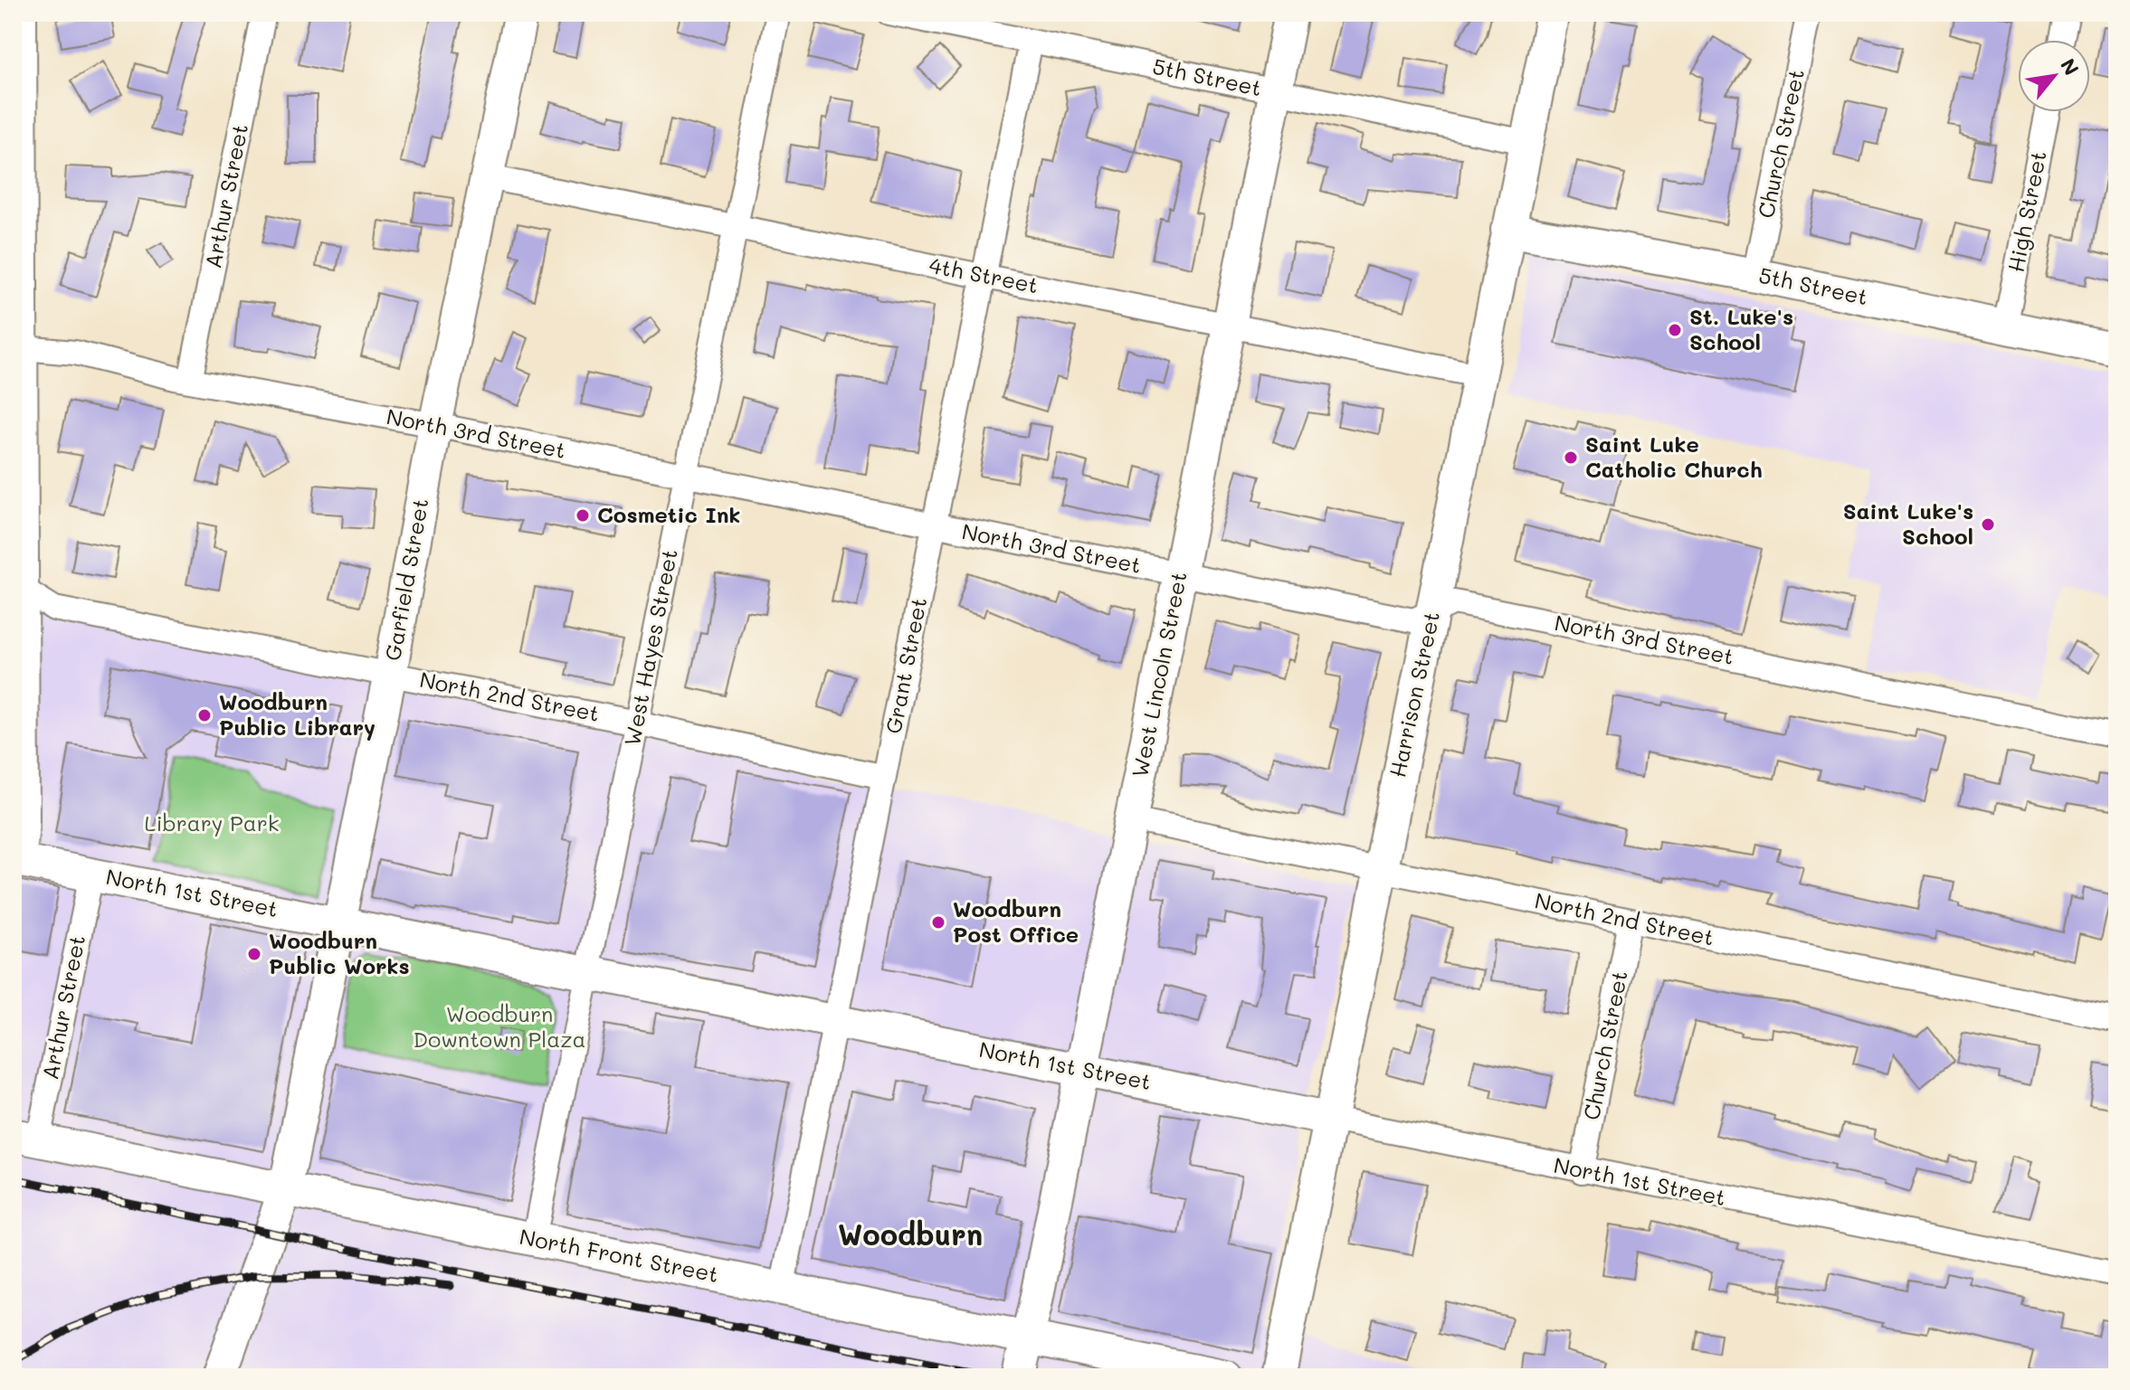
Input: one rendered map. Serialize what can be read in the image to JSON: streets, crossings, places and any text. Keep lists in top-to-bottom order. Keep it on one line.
{"streets":{"street":["5th Street","Church Street","Arthur Street","High Street","4th Street","North 3rd Street","Garfield Street","West Hayes Street","Grant Street","West Lincoln Street","Harrison Street","North 2nd Street","North 1st Street","North Front Street"]},"crossings":[["5th Street","Church Street"],["5th Street","High Street"],["5th Street","Grant Street"],["5th Street","West Lincoln Street"],["5th Street","Harrison Street"],["Church Street","North 2nd Street"],["Church Street","North 1st Street"],["Arthur Street","North 3rd Street"],["Arthur Street","North 1st Street"],["Arthur Street","North Front Street"],["4th Street","Garfield Street"],["4th Street","West Hayes Street"],["4th Street","Grant Street"],["4th Street","West Lincoln Street"],["4th Street","Harrison Street"],["North 3rd Street","Garfield Street"],["North 3rd Street","West Hayes Street"],["North 3rd Street","Grant Street"],["North 3rd Street","West Lincoln Street"],["North 3rd Street","Harrison Street"],["Garfield Street","North 2nd Street"],["Garfield Street","North 1st Street"],["Garfield Street","North Front Street"],["West Hayes Street","North 2nd Street"],["West Hayes Street","North 1st Street"],["West Hayes Street","North Front Street"],["Grant Street","North 2nd Street"],["Grant Street","North 1st Street"],["Grant Street","North Front Street"],["West Lincoln Street","North 2nd Street"],["West Lincoln Street","North 1st Street"],["West Lincoln Street","North Front Street"],["Harrison Street","North 2nd Street"],["Harrison Street","North 1st Street"]],"districts":["Woodburn"],"parks":["Library Park","Woodburn Downtown Plaza"],"places":["St. Luke's School","Saint Luke Catholic Church","Cosmetic Ink","Saint Luke's School","Woodburn Public Library","Woodburn Post Office","Woodburn Public Works"],"north":"top right"}
